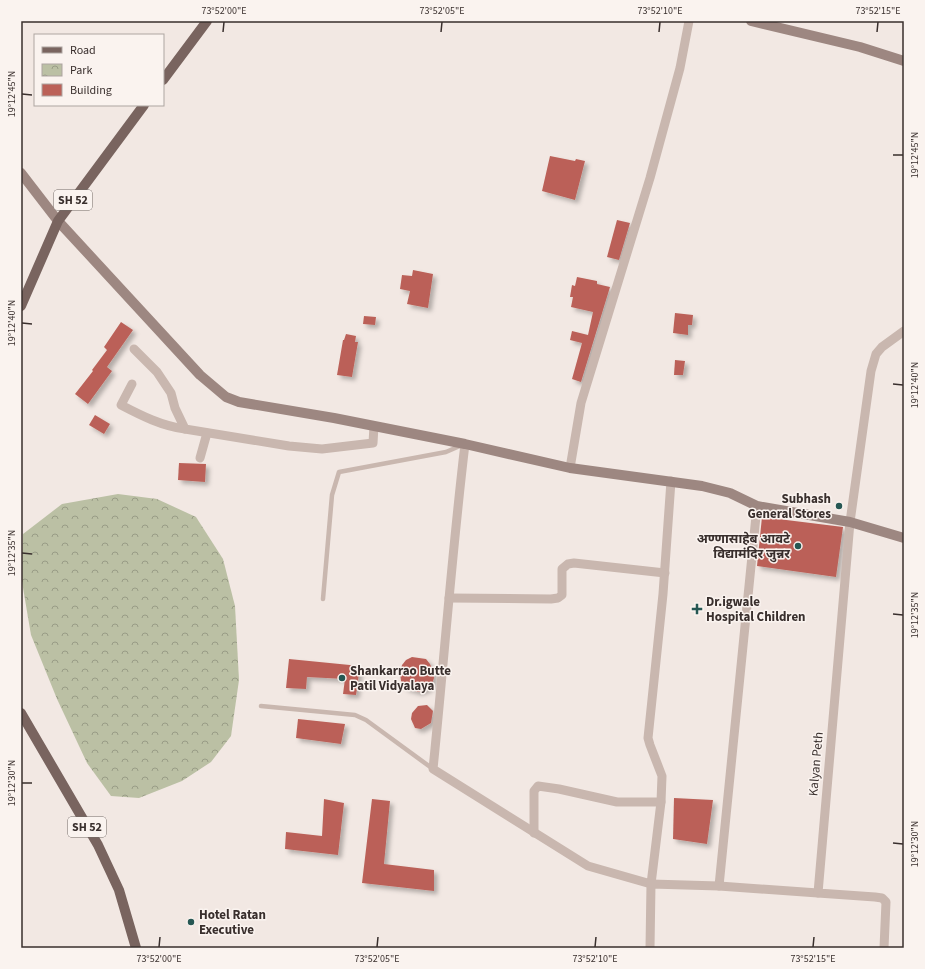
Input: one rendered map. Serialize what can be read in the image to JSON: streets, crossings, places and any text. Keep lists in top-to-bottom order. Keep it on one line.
{"streets":{"main road":["SH 52"],"street":["Kalyan Peth"]},"places":{"other":["Subhash General Stores","अण्णासाहेब आवटे विद्यामंदिर जुन्नर","Shankarrao Butte Patil Vidyalaya","Hotel Ratan Executive"],"health":["Dr.igwale Hospital Children"]},"legend":["Road","Park","Building"],"coordinates":["73°52'00\"E","73°52'05\"E","73°52'10\"E","73°52'15\"E","19°12'45\"N","19°12'40\"N","19°12'35\"N","19°12'30\"N"]}
